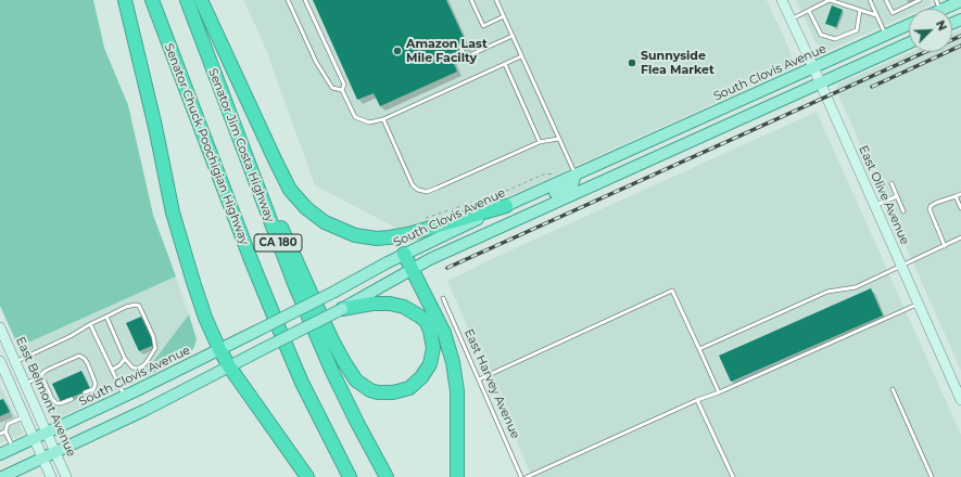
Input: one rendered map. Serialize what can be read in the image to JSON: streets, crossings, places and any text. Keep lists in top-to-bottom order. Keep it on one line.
{"streets":{"highway":["Senator Chuck Poochigian Highway","Senator Jim Costa Highway","CA 180"],"main road":["South Clovis Avenue","East Olive Avenue","East Belmont Avenue"],"lane":["East Harvey Avenue"]},"crossings":[["South Clovis Avenue","East Olive Avenue"],["South Clovis Avenue","East Belmont Avenue"]],"places":["Amazon Last Mile Facilty","Sunnyside Flea Market"],"north":"top right"}
